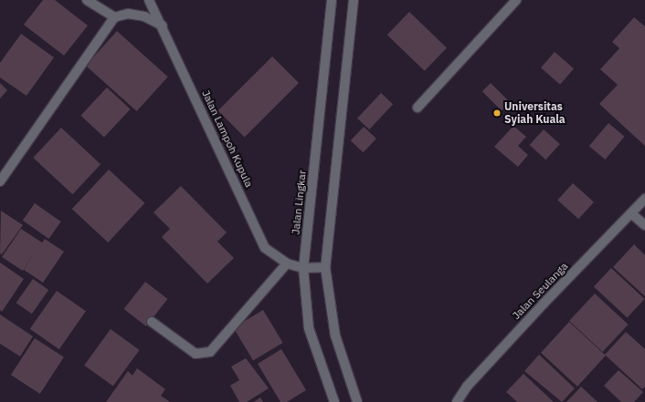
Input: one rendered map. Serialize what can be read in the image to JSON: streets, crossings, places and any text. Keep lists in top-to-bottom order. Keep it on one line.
{"streets":{"street":["Jalan Lampoh Kupula","Jalan Lingkar","Jalan Seulanga"]},"crossings":[["Jalan Lampoh Kupula","Jalan Lingkar"]],"places":["Universitas Syiah Kuala"]}
